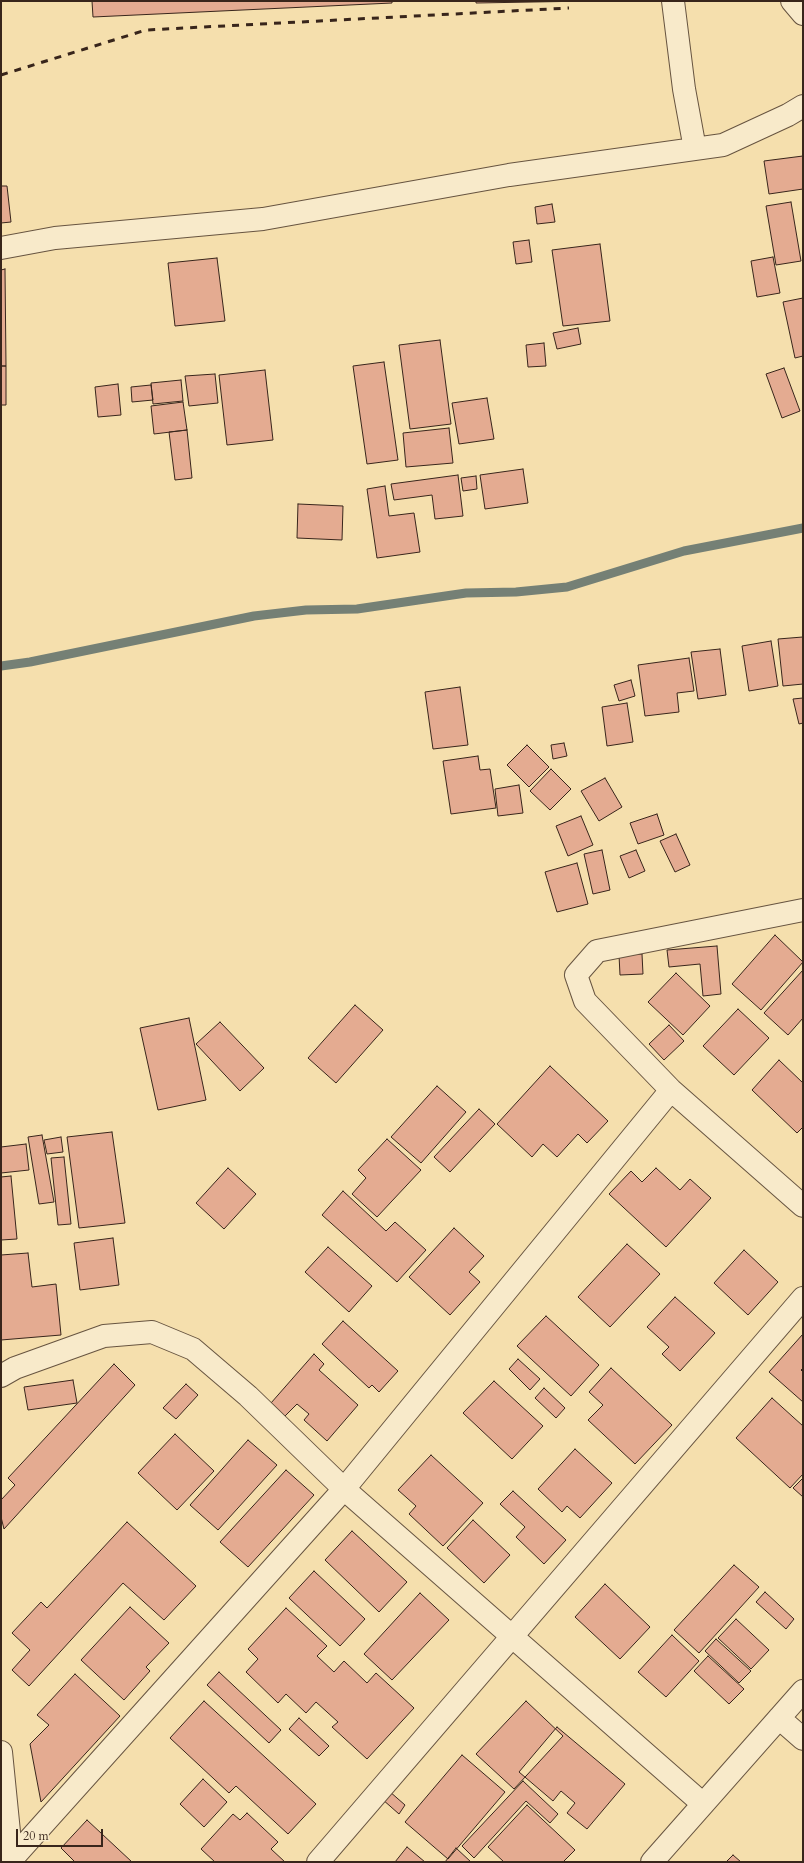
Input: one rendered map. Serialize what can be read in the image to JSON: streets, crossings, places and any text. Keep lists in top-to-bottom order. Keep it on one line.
{"scale_bar":"20 m"}
